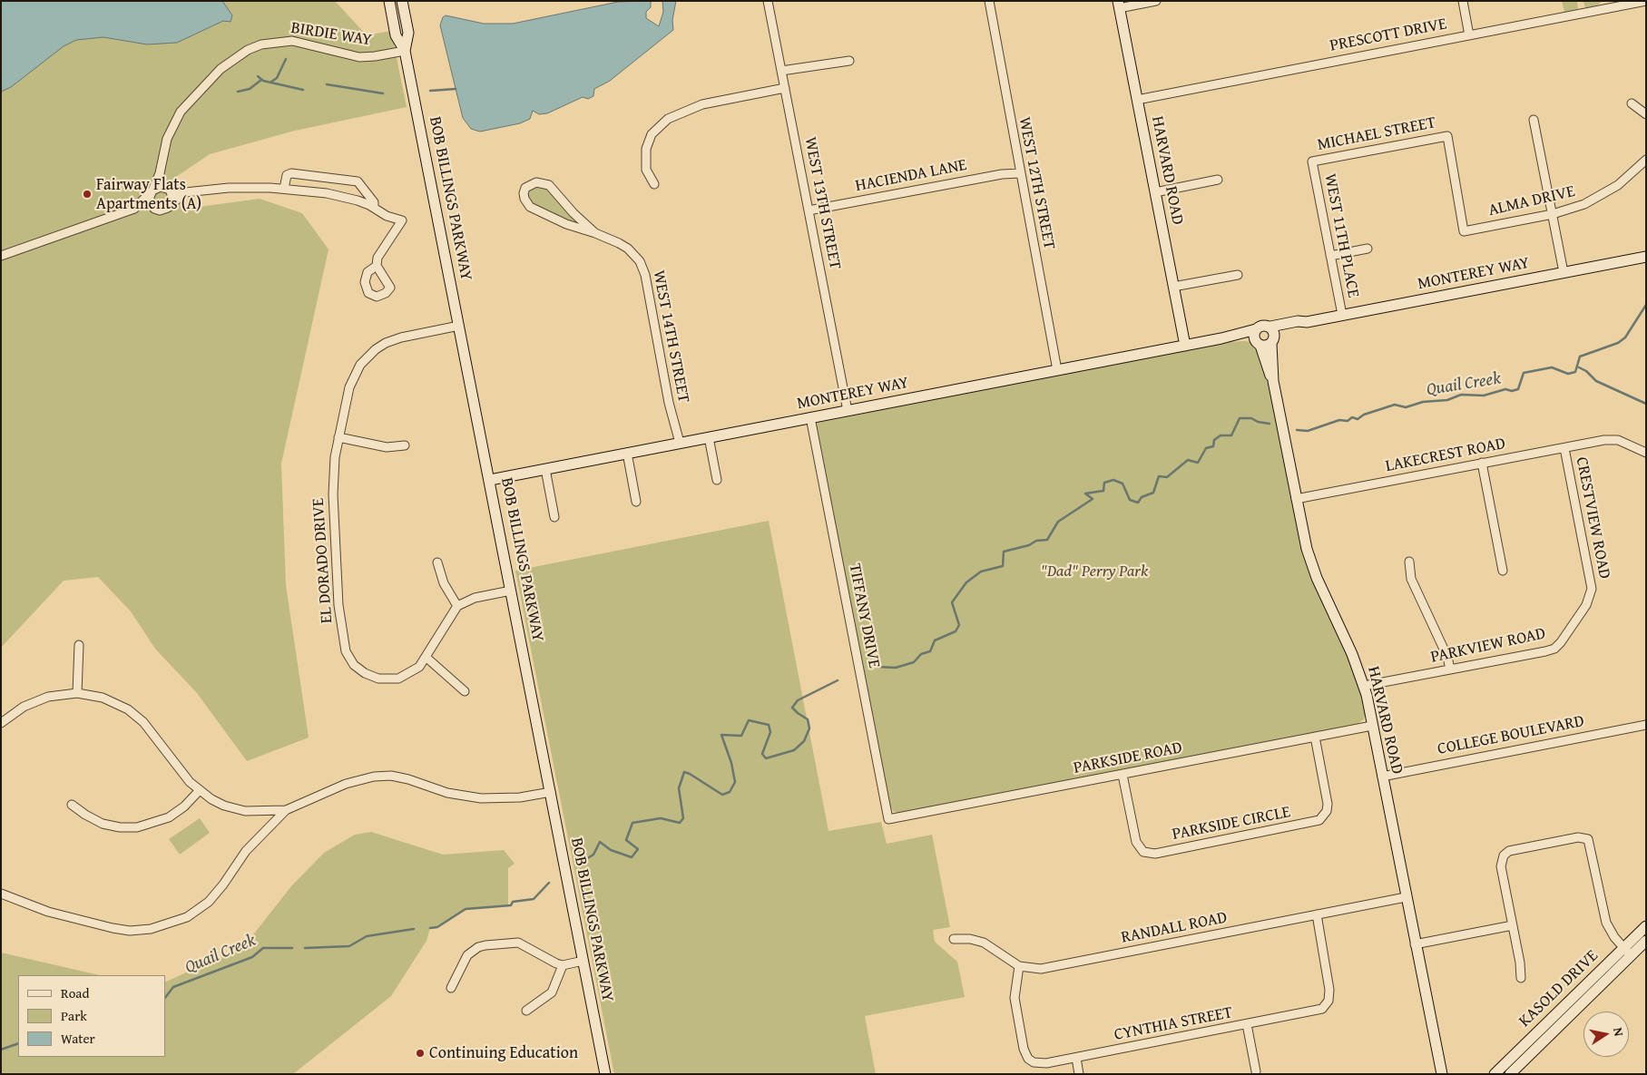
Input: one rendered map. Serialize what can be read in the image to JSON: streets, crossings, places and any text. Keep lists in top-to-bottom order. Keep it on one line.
{"streets":{"street":["BIRDIE WAY","PRESCOTT DRIVE","MICHAEL STREET","HARVARD ROAD","HACIENDA LANE","WEST 12TH STREET","BOB BILLINGS PARKWAY","ALMA DRIVE","WEST 13TH STREET","WEST 11TH PLACE","MONTEREY WAY","WEST 14TH STREET","LAKECREST ROAD","CRESTVIEW ROAD","EL DORADO DRIVE","TIFFANY DRIVE","PARKVIEW ROAD","COLLEGE BOULEVARD","PARKSIDE ROAD","PARKSIDE CIRCLE","RANDALL ROAD","KASOLD DRIVE","CYNTHIA STREET"]},"crossings":[["BIRDIE WAY","BOB BILLINGS PARKWAY"],["PRESCOTT DRIVE","HARVARD ROAD"],["MICHAEL STREET","ALMA DRIVE"],["MICHAEL STREET","WEST 11TH PLACE"],["HARVARD ROAD","MONTEREY WAY"],["HARVARD ROAD","LAKECREST ROAD"],["HARVARD ROAD","PARKVIEW ROAD"],["HARVARD ROAD","COLLEGE BOULEVARD"],["HARVARD ROAD","PARKSIDE ROAD"],["HARVARD ROAD","RANDALL ROAD"],["HACIENDA LANE","WEST 12TH STREET"],["HACIENDA LANE","WEST 13TH STREET"],["WEST 12TH STREET","MONTEREY WAY"],["BOB BILLINGS PARKWAY","MONTEREY WAY"],["BOB BILLINGS PARKWAY","EL DORADO DRIVE"],["WEST 13TH STREET","MONTEREY WAY"],["WEST 11TH PLACE","MONTEREY WAY"],["MONTEREY WAY","WEST 14TH STREET"],["MONTEREY WAY","TIFFANY DRIVE"],["LAKECREST ROAD","CRESTVIEW ROAD"],["CRESTVIEW ROAD","PARKVIEW ROAD"],["TIFFANY DRIVE","PARKSIDE ROAD"],["PARKSIDE ROAD","PARKSIDE CIRCLE"],["RANDALL ROAD","CYNTHIA STREET"]],"water":["Quail Creek"],"parks":["\"Dad\" Perry Park"],"places":["Fairway Flats Apartments (A)","Continuing Education"],"legend":["Road","Park","Water"],"north":"right"}
